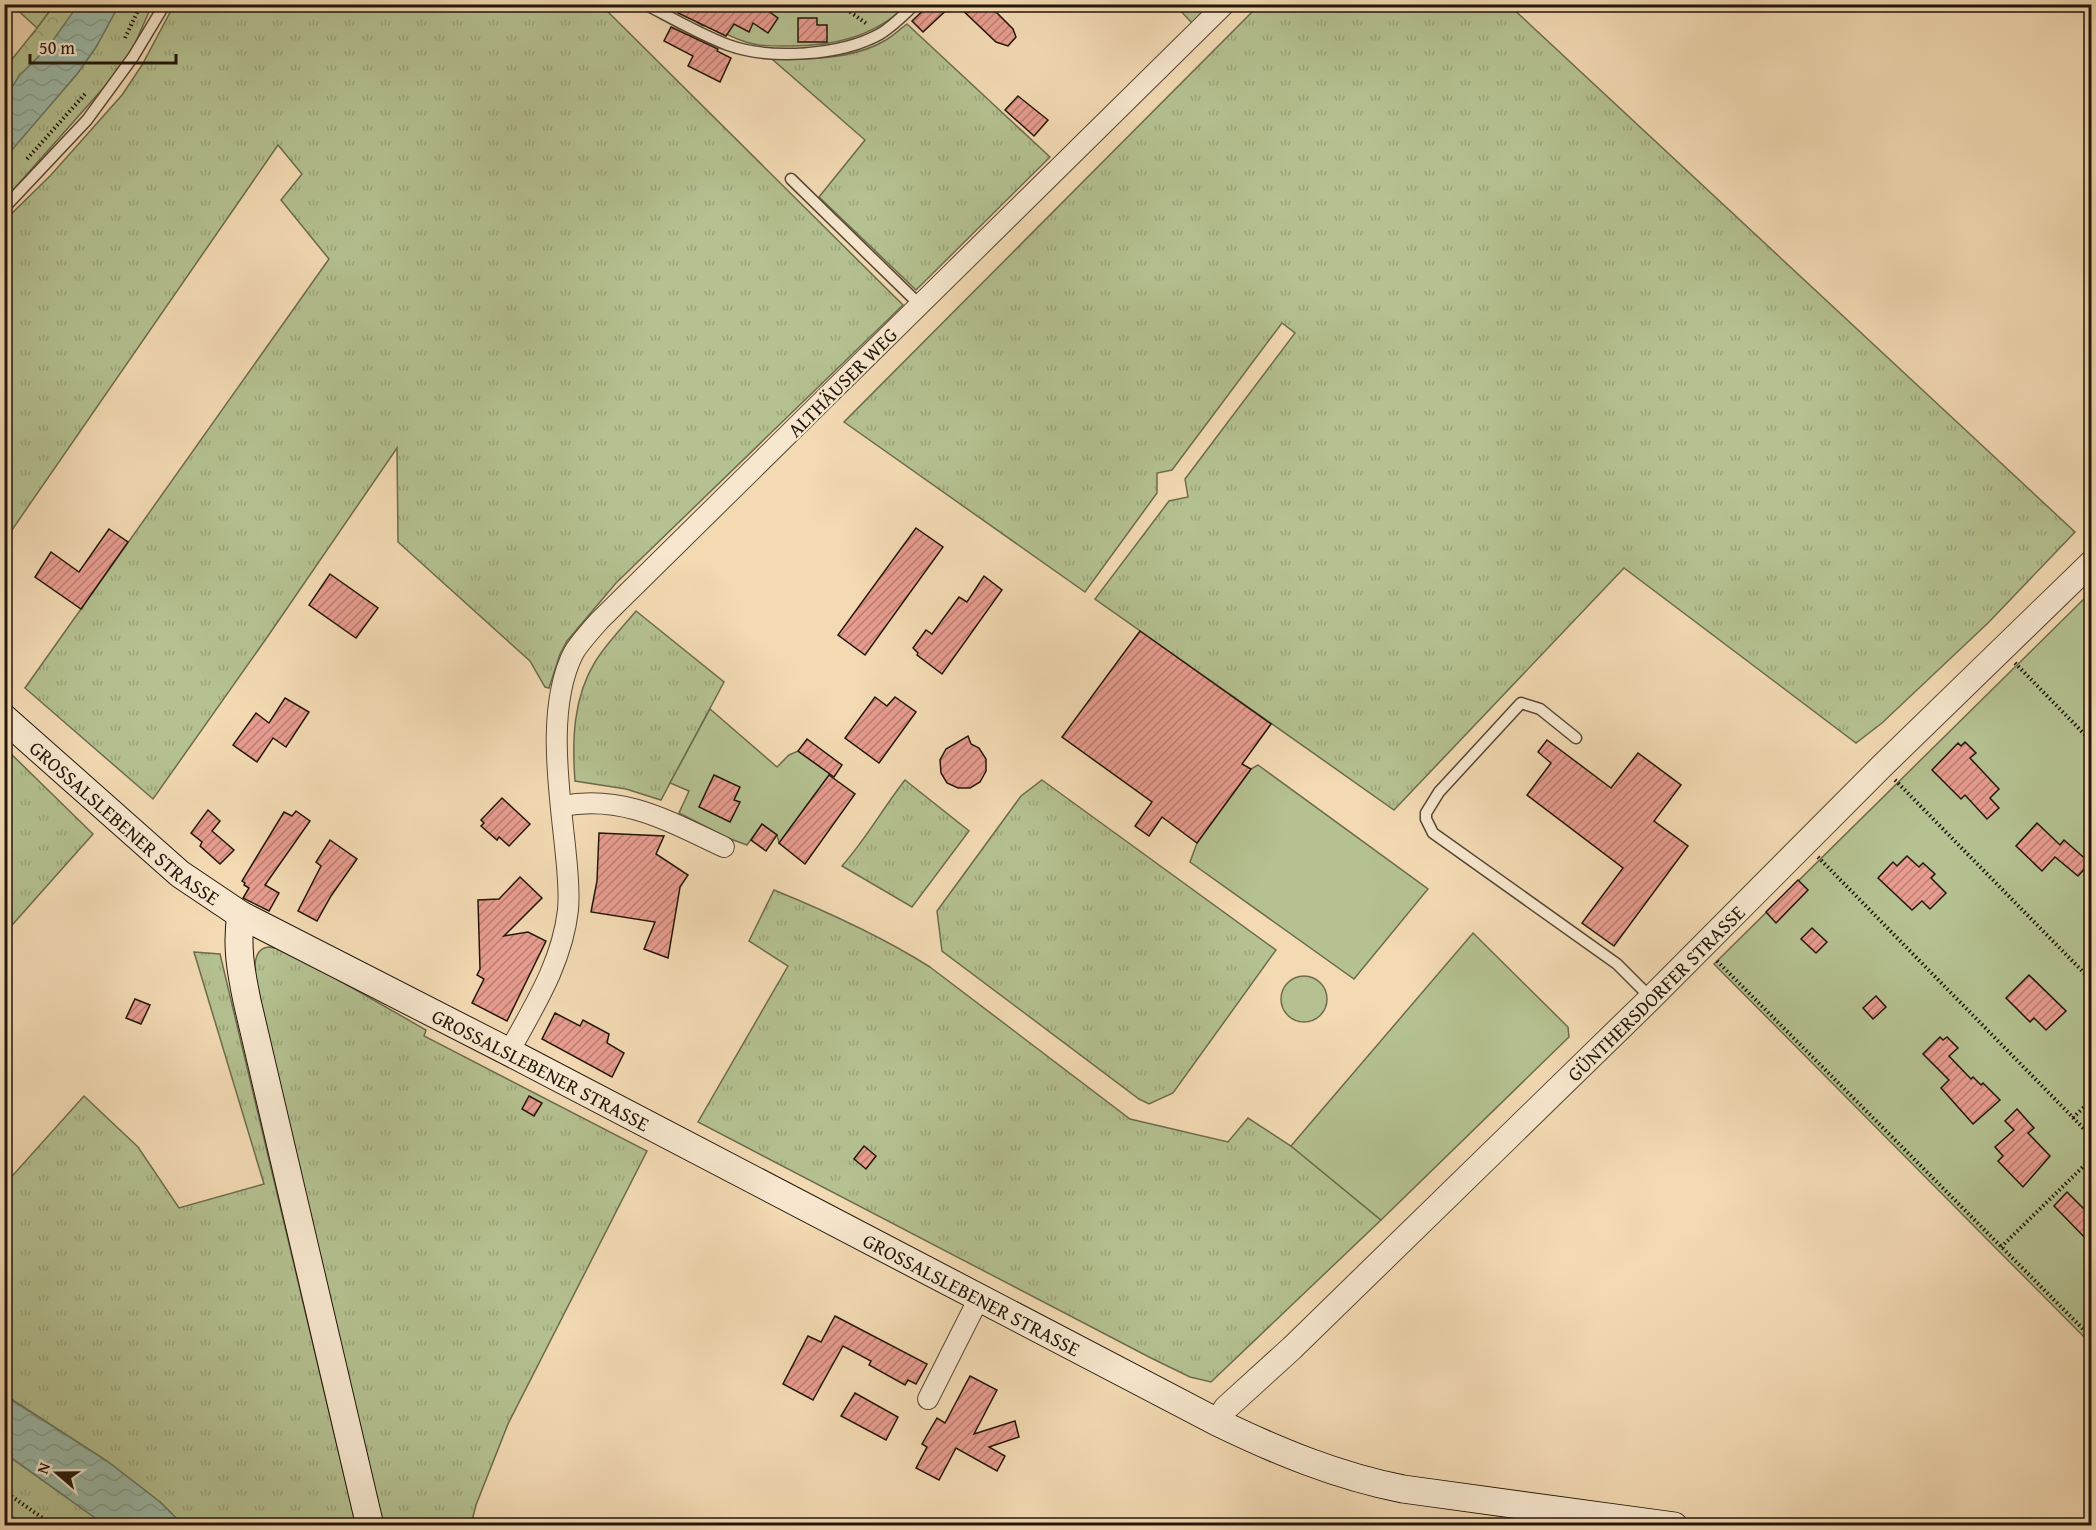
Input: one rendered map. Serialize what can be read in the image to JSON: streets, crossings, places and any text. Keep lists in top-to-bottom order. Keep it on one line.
{"streets":{"main road":["GROSSALSLEBENER STRASSE"],"street":["ALTHÄUSER WEG","GÜNTHERSDORFER STRASSE"]},"crossings":[["ALTHÄUSER WEG","GROSSALSLEBENER STRASSE"],["GROSSALSLEBENER STRASSE","GÜNTHERSDORFER STRASSE"]],"scale_bar":"50 m","north":"left"}
